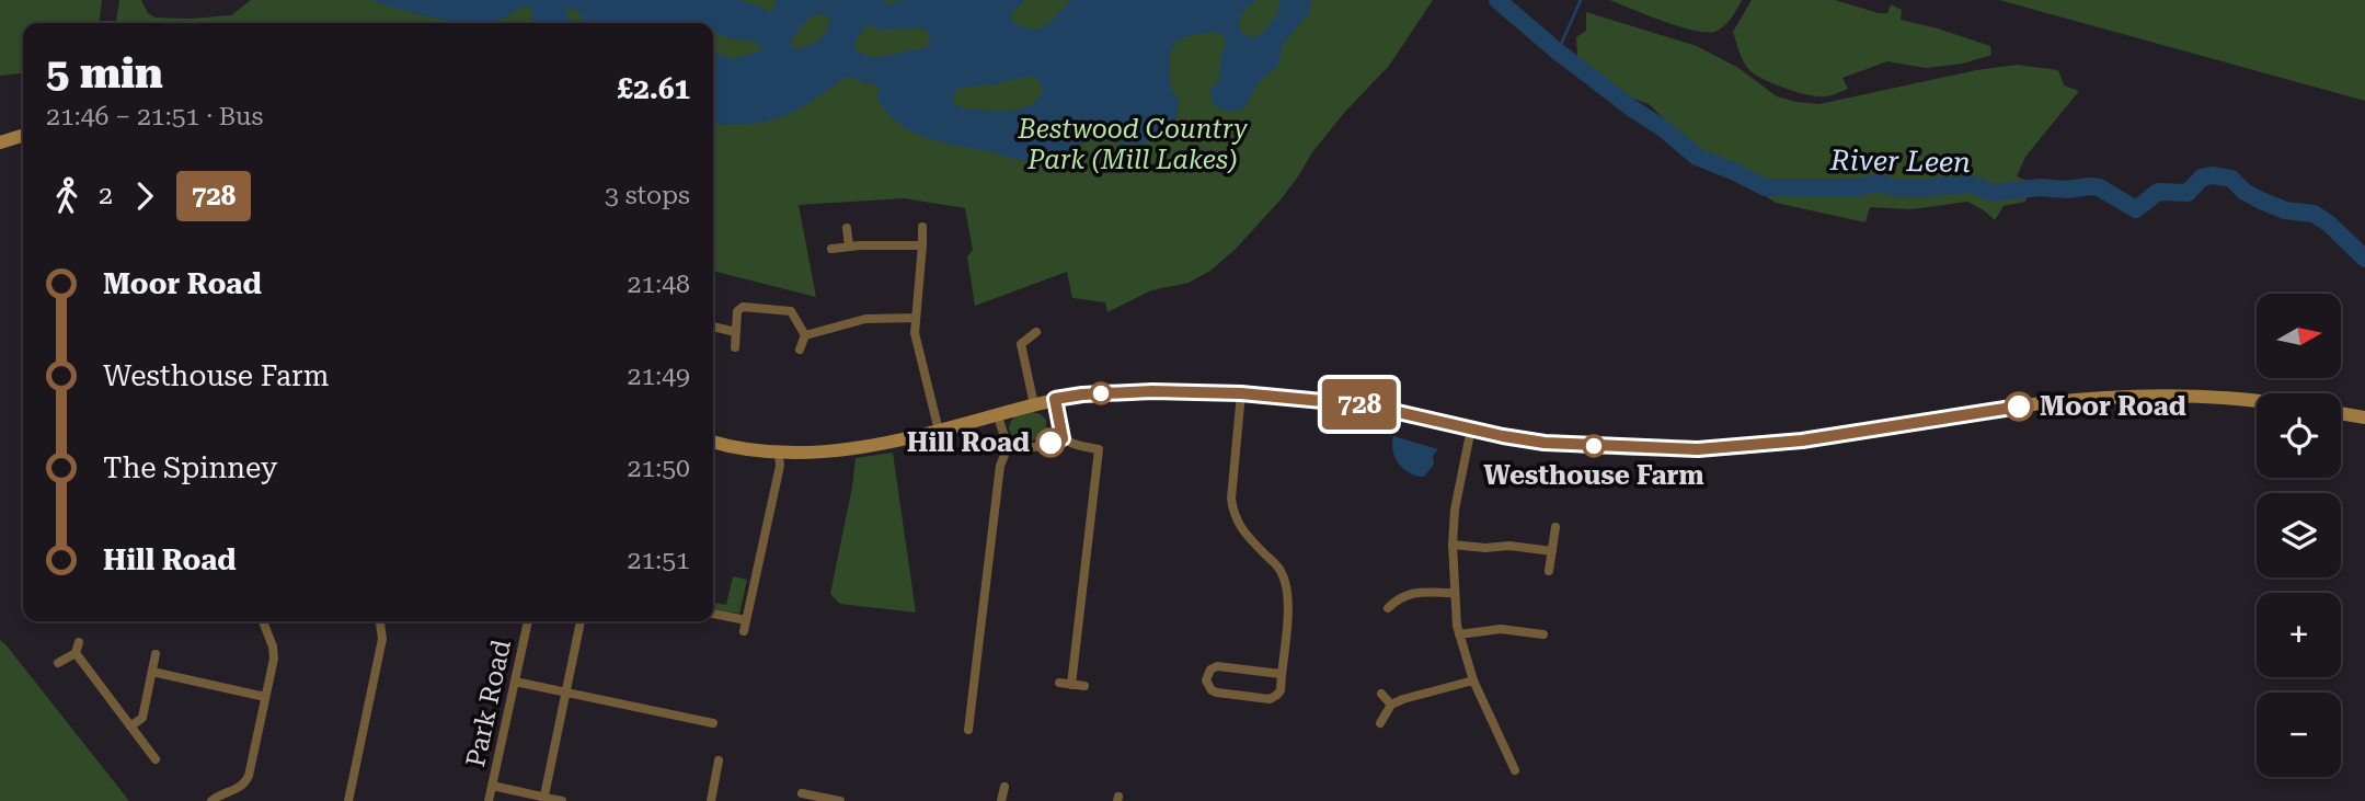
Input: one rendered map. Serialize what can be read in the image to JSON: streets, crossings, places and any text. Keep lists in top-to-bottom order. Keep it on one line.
{"streets":{"street":["Park Road"]},"water":["River Leen"],"parks":["Bestwood Country Park (Mill Lakes)"],"places":["Moor Road","Hill Road","Westhouse Farm"],"lines":["bus line 728"],"north":"right","page":{"on_map":"728","heading":["5 min","21:46 – 21:51 · Bus","£2.61"],"legs":["2","728","3 stops"],"list":[{"name":"Moor Road","value":"21:48"},{"name":"Westhouse Farm","value":"21:49"},{"name":"The Spinney","value":"21:50"},{"name":"Hill Road","value":"21:51"}],"map_buttons":["+","−"]}}
